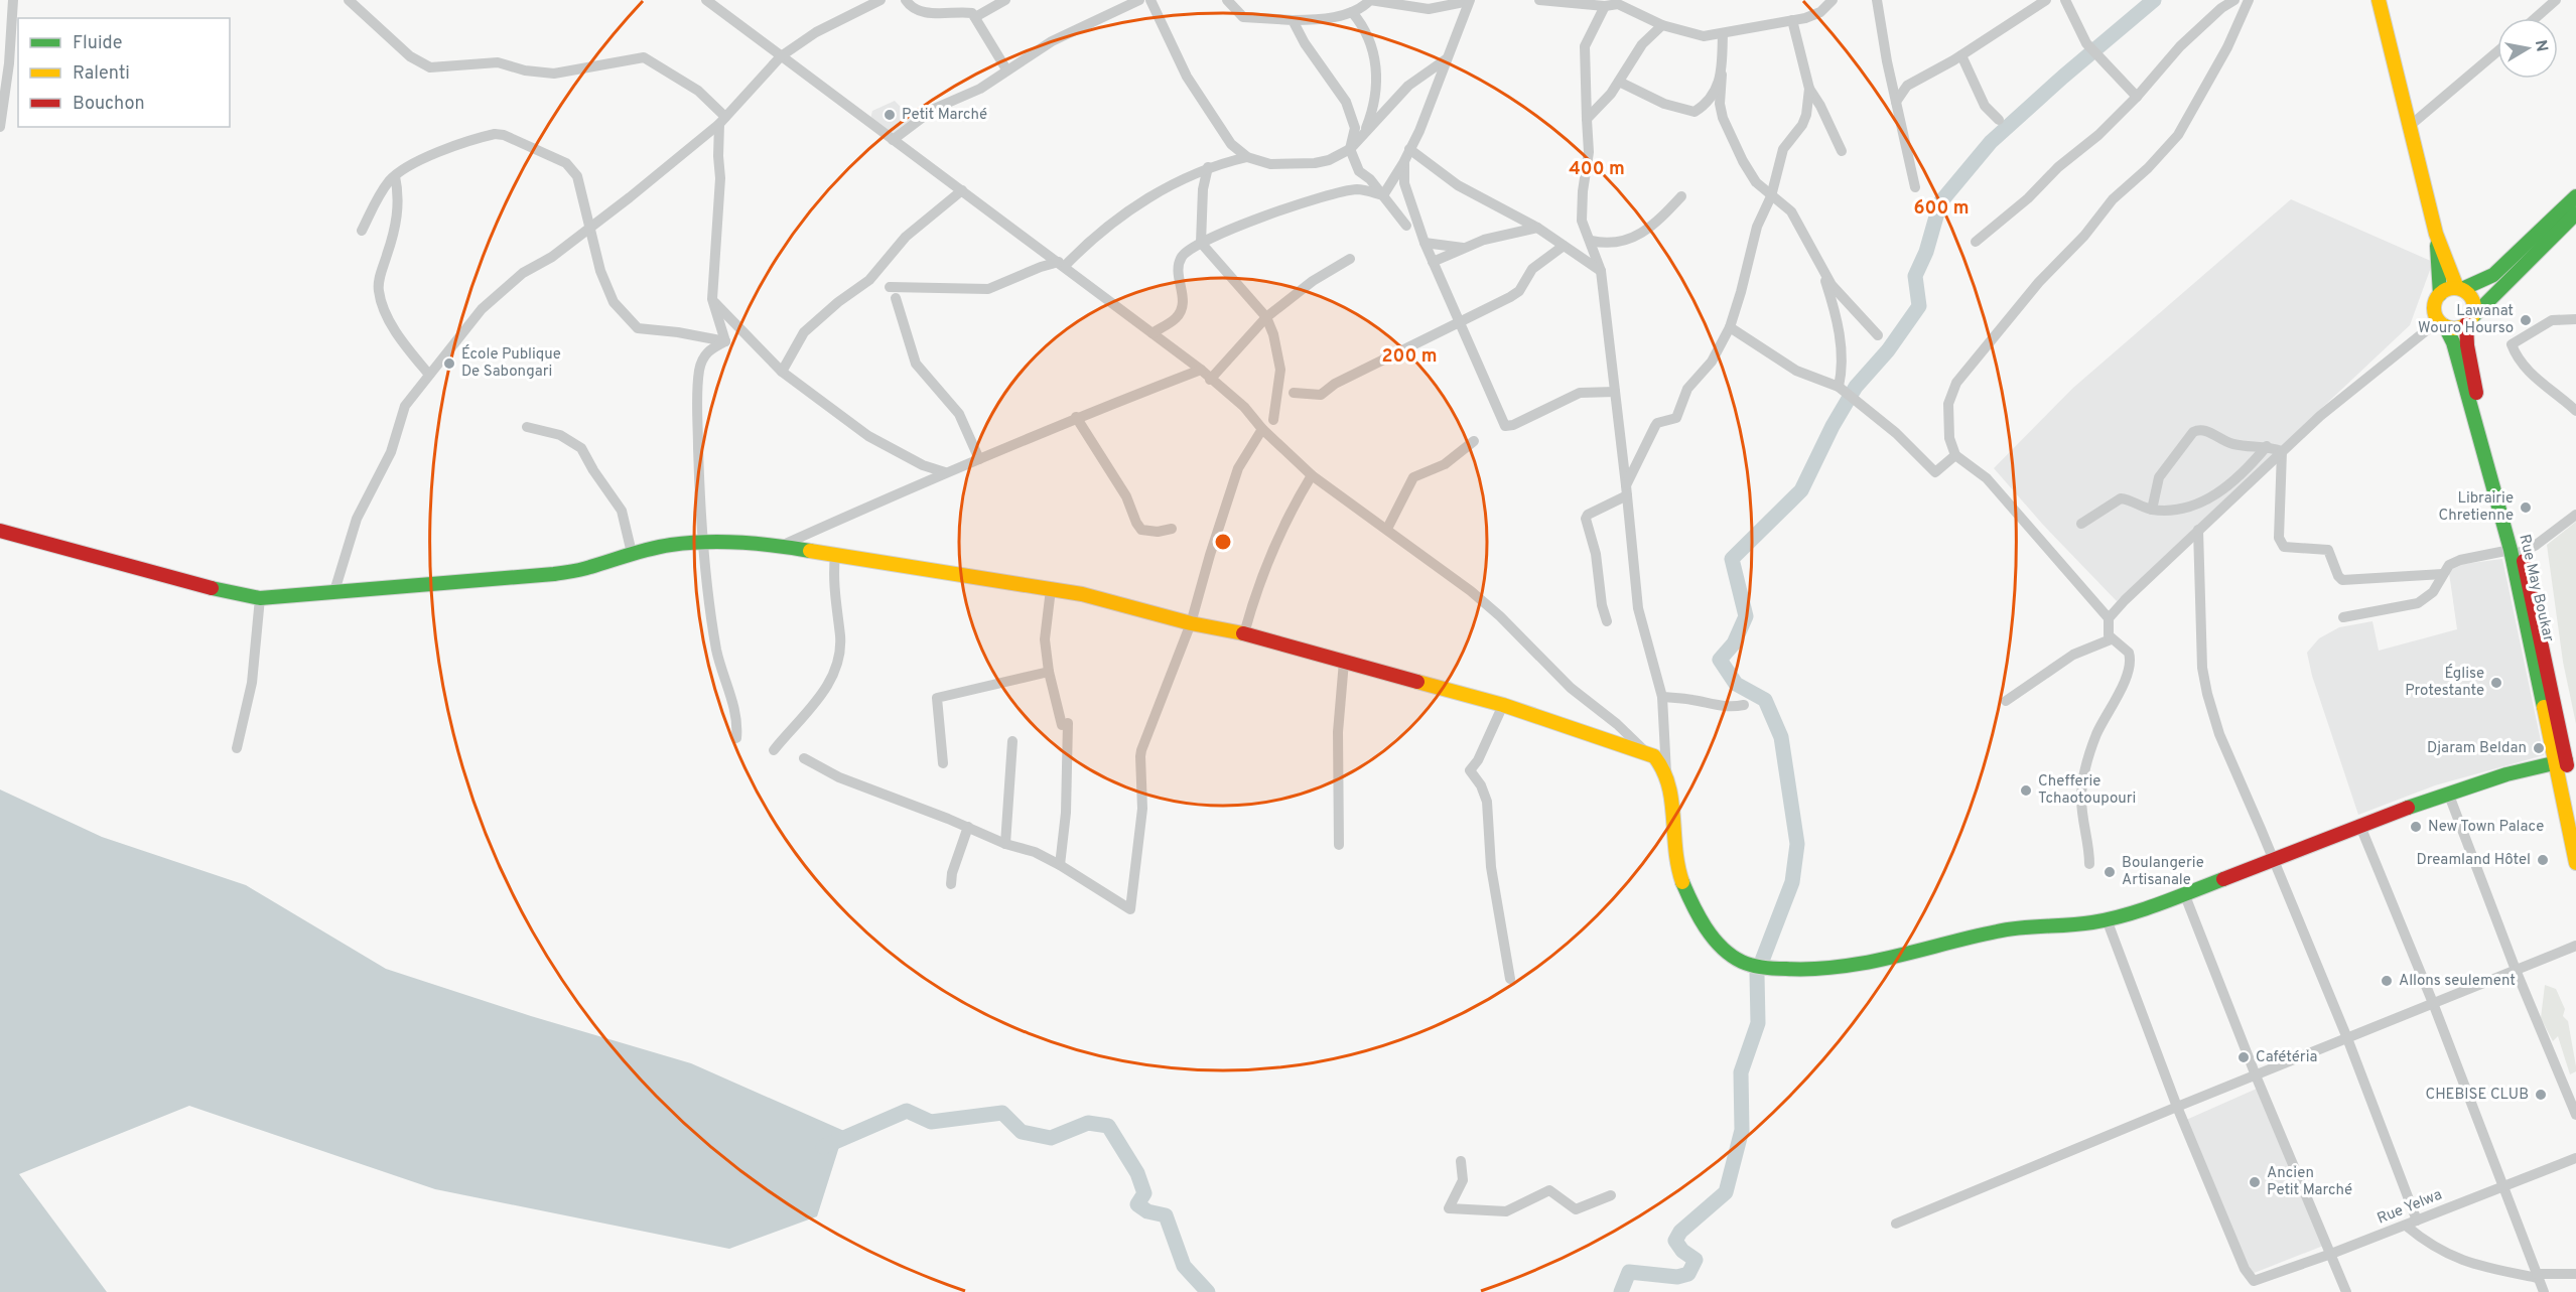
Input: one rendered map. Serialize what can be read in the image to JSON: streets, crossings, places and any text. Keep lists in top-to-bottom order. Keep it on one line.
{"streets":{"street":["Rue May Boukar","Rue Yelwa"]},"places":["Petit Marché","Lawanat Wouro Hourso","École Publique De Sabongari","Librairie Chretienne","Église Protestante","Djaram Beldan","Chefferie Tchaotoupouri","New Town Palace","Dreamland Hôtel","Boulangerie Artisanale","Allons seulement","Cafétéria","CHEBISE CLUB","Ancien Petit Marché"],"legend":["Fluide","Ralenti","Bouchon"],"north":"right","rings":["400 m","600 m","200 m"]}
